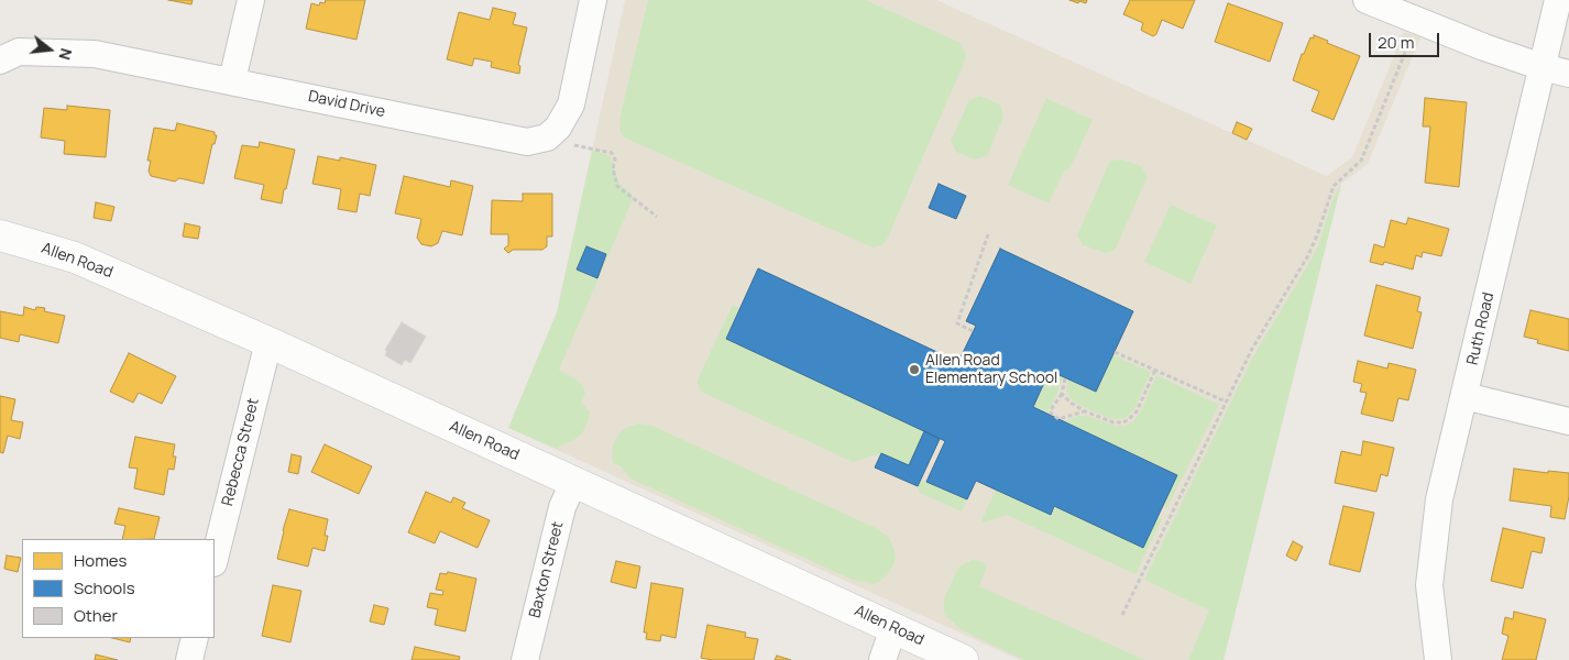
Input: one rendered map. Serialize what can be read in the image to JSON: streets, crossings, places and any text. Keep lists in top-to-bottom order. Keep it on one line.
{"streets":{"street":["David Drive","Allen Road","Ruth Road","Rebecca Street","Baxton Street"]},"crossings":[["Allen Road","Rebecca Street"],["Allen Road","Baxton Street"]],"places":["Allen Road Elementary School"],"legend":["Homes","Schools","Other"],"scale_bar":"20 m","north":"right"}
